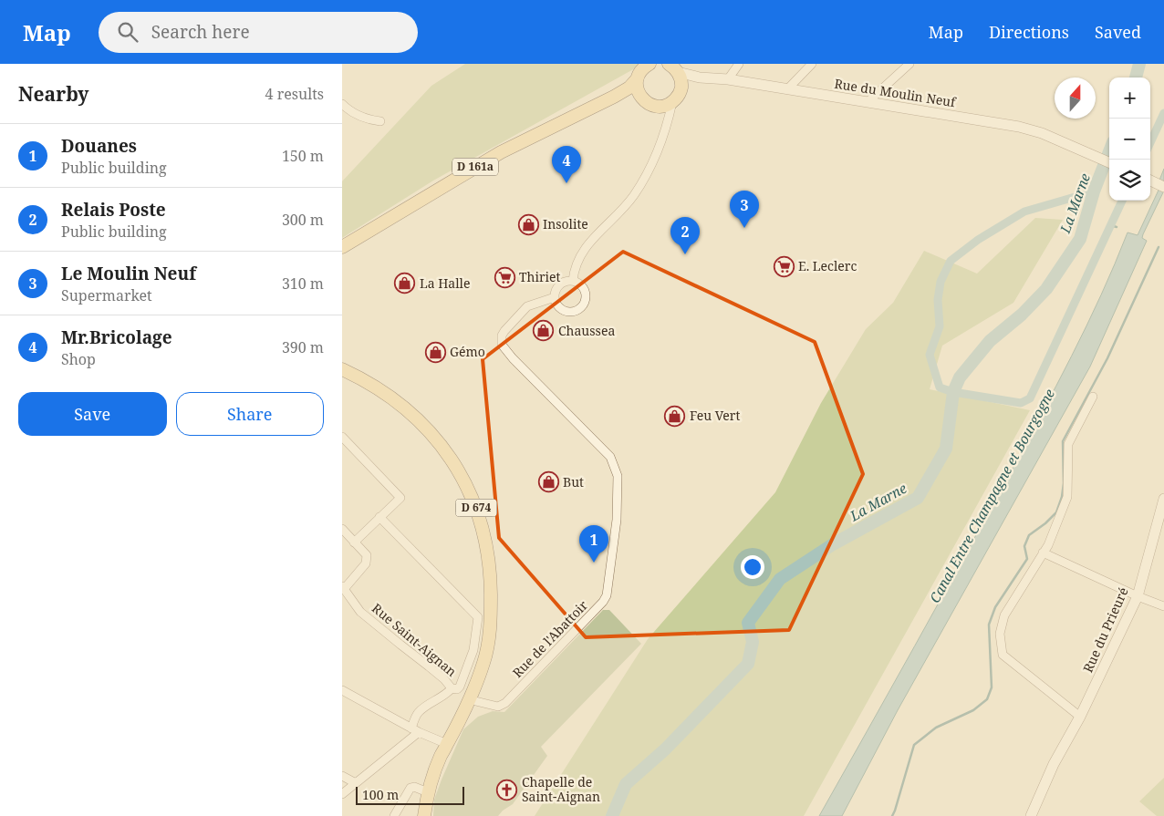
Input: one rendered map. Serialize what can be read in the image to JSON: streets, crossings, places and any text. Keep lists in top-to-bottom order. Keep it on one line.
{"streets":{"main road":["D 161a","D 674"],"street":["Rue du Moulin Neuf","Rue du Prieuré","Rue de l'Abattoir","Rue Saint-Aignan"]},"crossings":[["D 674","Rue de l'Abattoir"]],"water":["La Marne","Canal Entre Champagne et Bourgogne"],"places":{"shop":["Insolite","La Halle","Chaussea","Gémo","Feu Vert","But"],"supermarket":["E. Leclerc","Thiriet"],"church":["Chapelle de Saint-Aignan"]},"scale_bar":"100 m","north":"top","page":{"header":"Map","search":"Search here","nav":["Map","Directions","Saved"],"heading":["Nearby","4 results"],"map_buttons":["+","−"],"list":[{"mark":"1","name":"Douanes","note":"Public building","value":"150 m"},{"mark":"2","name":"Relais Poste","note":"Public building","value":"300 m"},{"mark":"3","name":"Le Moulin Neuf","note":"Supermarket","value":"310 m"},{"mark":"4","name":"Mr.Bricolage","note":"Shop","value":"390 m"}],"pins":["4","3","2","1"],"buttons":["Save","Share"],"scale":"100 m"}}
